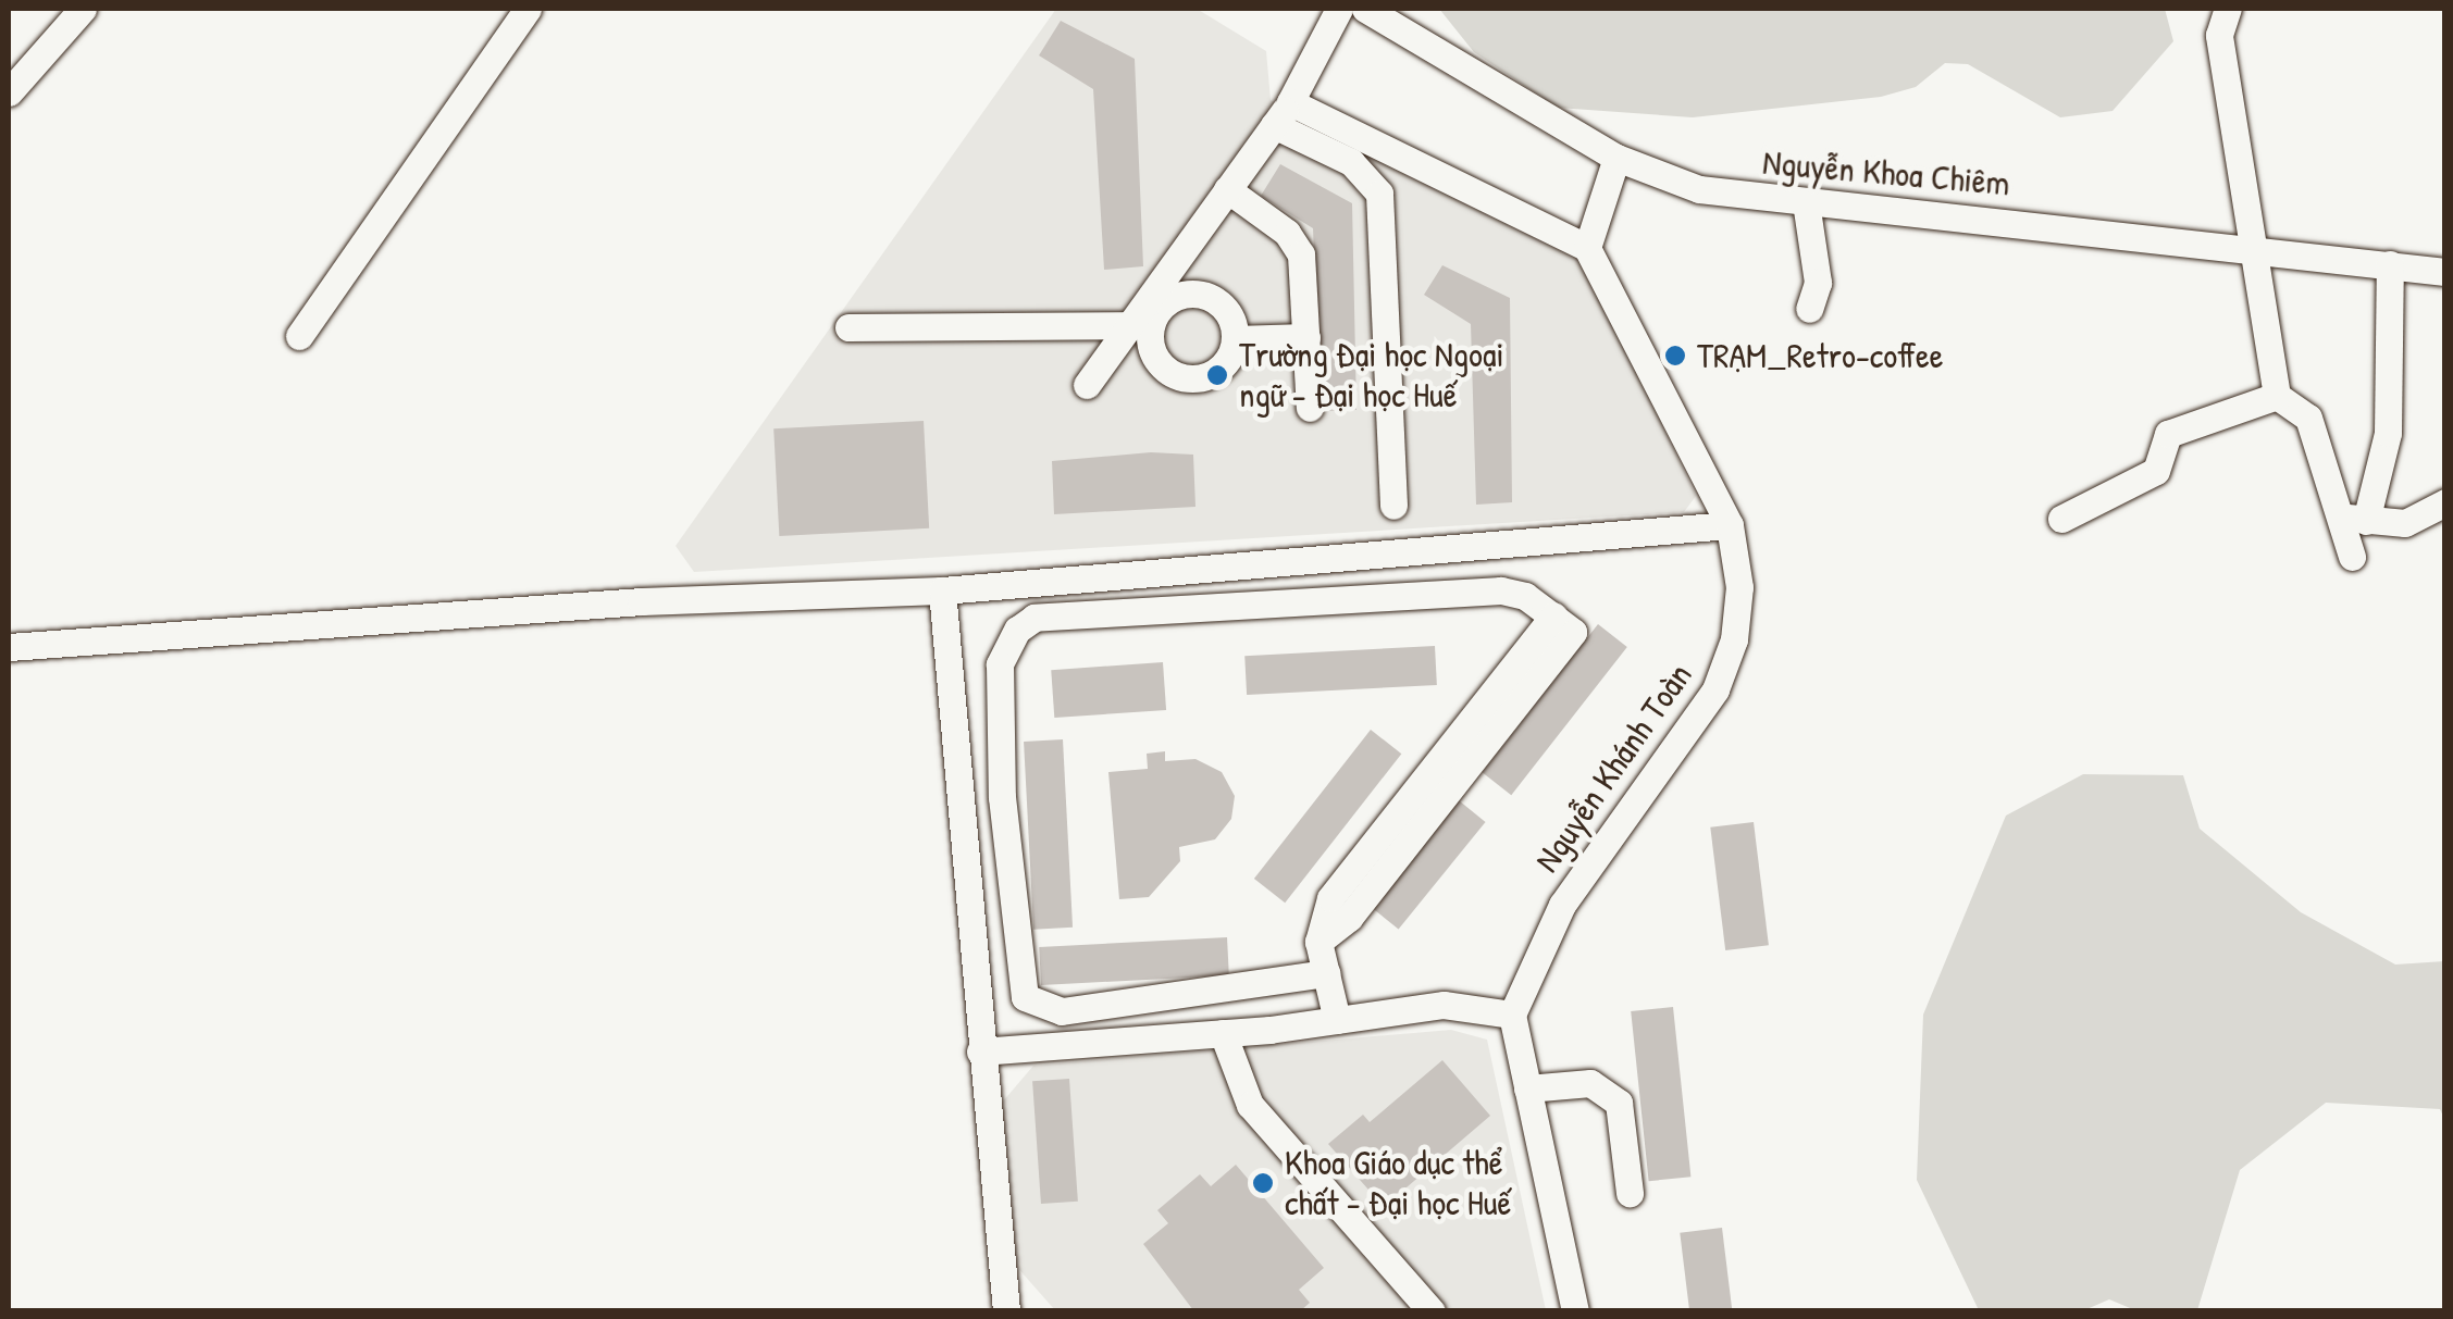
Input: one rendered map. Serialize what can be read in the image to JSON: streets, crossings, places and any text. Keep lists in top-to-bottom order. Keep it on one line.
{"streets":{"street":["Nguyễn Khoa Chiêm","Nguyễn Khánh Toàn"]},"places":["TRẠM_Retro-coffee","Trường Đại học Ngoại ngữ - Đại học Huế","Khoa Giáo dục thể chất - Đại học Huế"]}
